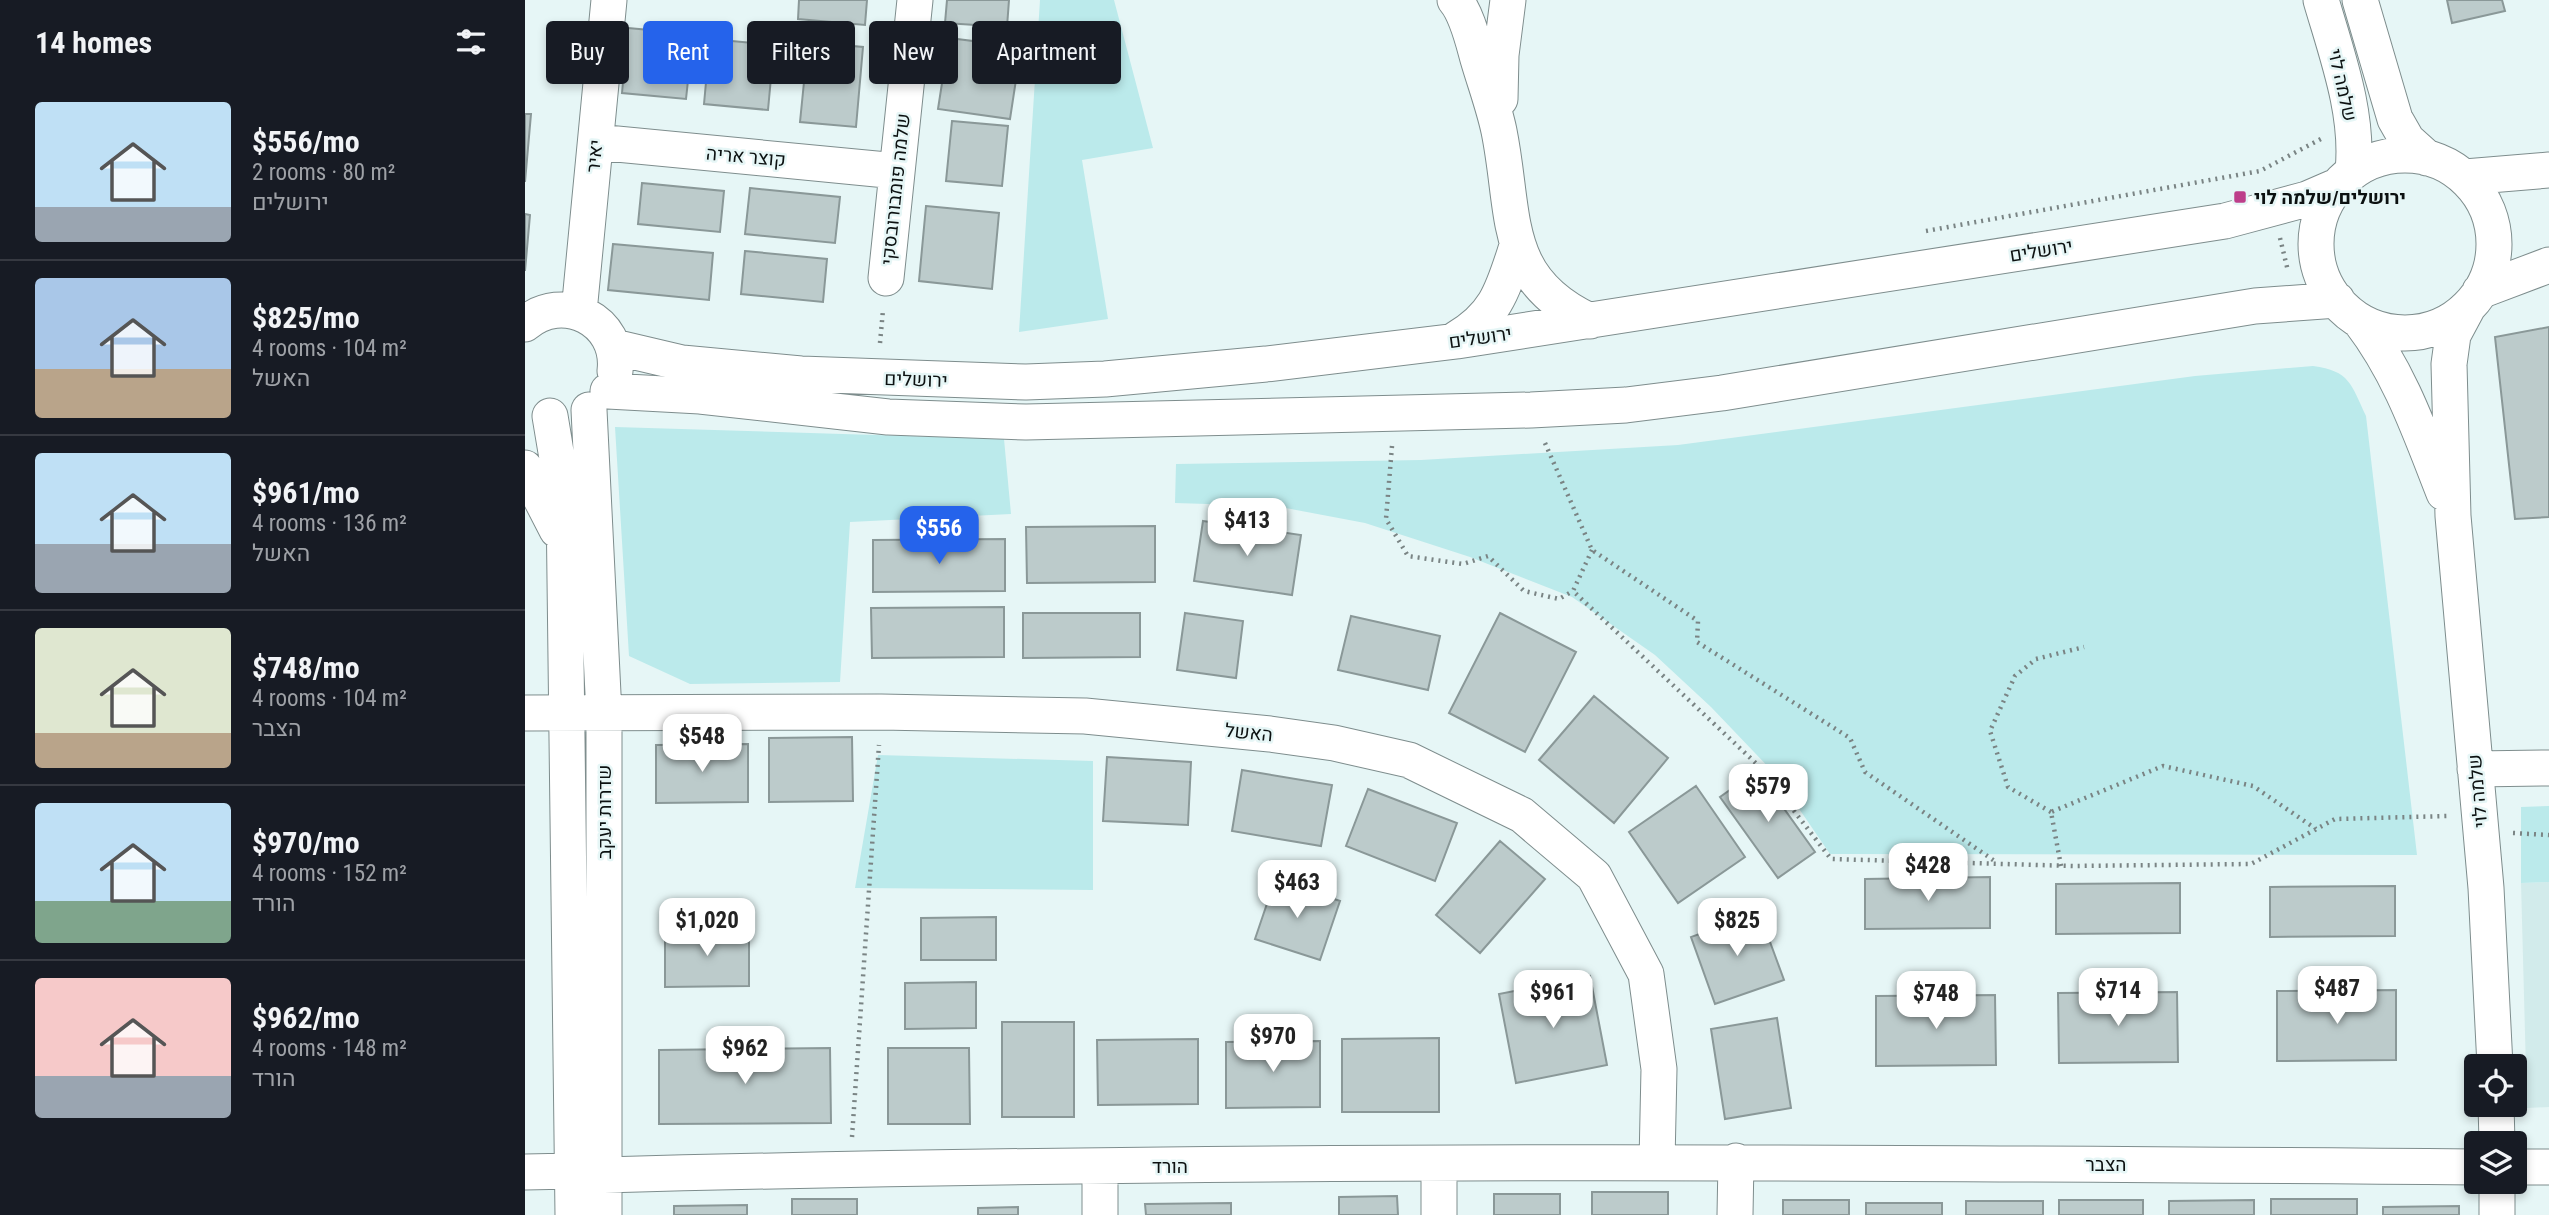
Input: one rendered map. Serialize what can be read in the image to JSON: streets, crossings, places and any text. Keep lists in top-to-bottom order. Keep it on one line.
{"streets":{"street":["שלמה לוי","יאיר","קוצר אריה","שלמה פומבורובסקי","ירושלים","האשל","שדרות יעקב","הצבר","הורד"]},"crossings":[["שלמה לוי","ירושלים"],["יאיר","קוצר אריה"],["קוצר אריה","שלמה פומבורובסקי"],["שלמה פומבורובסקי","ירושלים"],["ירושלים","שדרות יעקב"],["האשל","שדרות יעקב"],["האשל","הורד"],["שדרות יעקב","הורד"],["הצבר","הורד"]],"places":{"transit":["ירושלים/שלמה לוי"]},"page":{"heading":"14 homes","chip":["Buy","Rent","Filters","New","Apartment"],"list":[{"name":"$556/mo","note":"2 rooms · 80 m² · ירושלים"},{"name":"$825/mo","note":"4 rooms · 104 m² · האשל"},{"name":"$961/mo","note":"4 rooms · 136 m² · האשל"},{"name":"$748/mo","note":"4 rooms · 104 m² · הצבר"},{"name":"$970/mo","note":"4 rooms · 152 m² · הורד"},{"name":"$962/mo","note":"4 rooms · 148 m² · הורד"}],"price":["$413","$556","$548","$579","$428","$463","$1,020","$825","$487","$714","$961","$748","$970","$962"]}}
